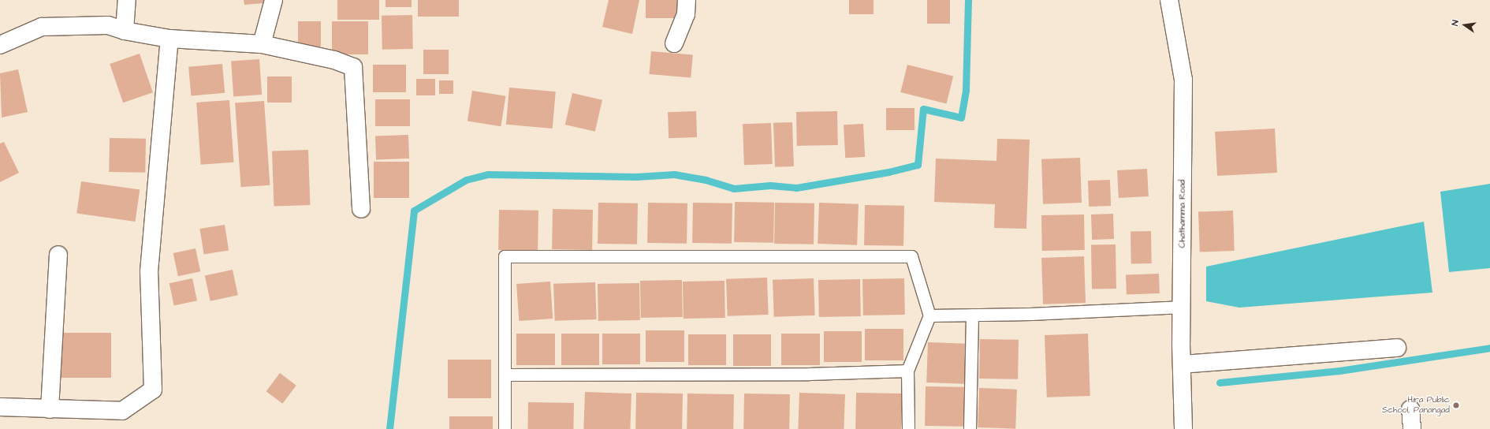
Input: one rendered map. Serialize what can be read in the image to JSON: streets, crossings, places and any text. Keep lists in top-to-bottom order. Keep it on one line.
{"streets":{"street":["Chathamma Road"]},"places":["Hira Public School, Panangad"],"north":"left"}
